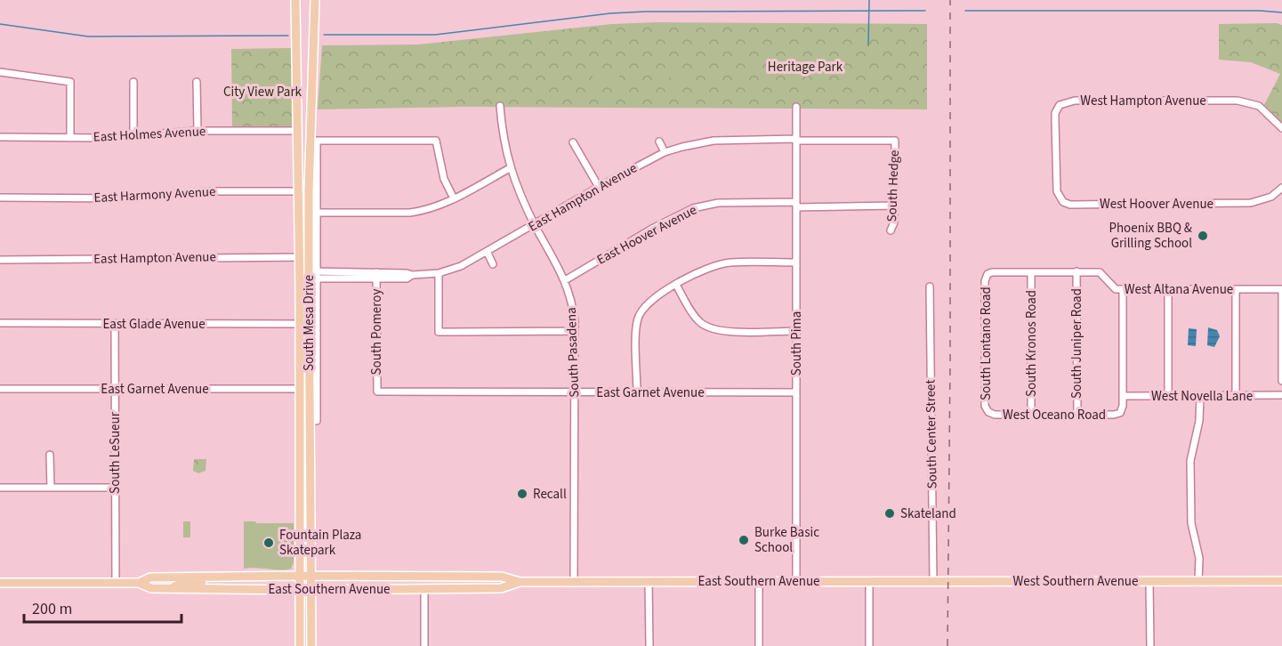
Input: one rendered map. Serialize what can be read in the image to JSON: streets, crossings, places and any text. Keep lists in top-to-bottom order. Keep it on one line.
{"streets":{"main road":["South Mesa Drive","East Southern Avenue","West Southern Avenue"],"street":["West Hampton Avenue","East Holmes Avenue","South Hedge","East Harmony Avenue","East Hampton Avenue","West Hoover Avenue","East Hoover Avenue","West Altana Avenue","East Glade Avenue","South Pomeroy","South Pima","South Lontano Road","South Kronos Road","South Juniper Road","South Pasadena","East Garnet Avenue","West Novella Lane","West Oceano Road","South Center Street","South LeSueur"]},"crossings":[["West Hampton Avenue","West Hoover Avenue"],["East Holmes Avenue","South Mesa Drive"],["South Hedge","East Hampton Avenue"],["South Hedge","East Hoover Avenue"],["East Harmony Avenue","South Mesa Drive"],["East Hampton Avenue","South Mesa Drive"],["East Hampton Avenue","South Pomeroy"],["East Hampton Avenue","South Pima"],["East Hampton Avenue","South Pasadena"],["East Hoover Avenue","South Pima"],["East Hoover Avenue","South Pasadena"],["West Altana Avenue","South Lontano Road"],["West Altana Avenue","South Kronos Road"],["West Altana Avenue","South Juniper Road"],["South Mesa Drive","East Glade Avenue"],["South Mesa Drive","East Garnet Avenue"],["South Mesa Drive","East Southern Avenue"],["East Glade Avenue","South LeSueur"],["South Pomeroy","East Garnet Avenue"],["South Pima","East Garnet Avenue"],["South Pima","East Southern Avenue"],["South Lontano Road","West Oceano Road"],["South Kronos Road","West Oceano Road"],["South Juniper Road","West Oceano Road"],["South Pasadena","East Garnet Avenue"],["South Pasadena","East Southern Avenue"],["East Garnet Avenue","South LeSueur"],["West Novella Lane","West Oceano Road"],["South Center Street","West Southern Avenue"],["South LeSueur","East Southern Avenue"],["East Southern Avenue","West Southern Avenue"]],"parks":["Heritage Park","City View Park"],"places":["Phoenix BBQ & Grilling School","Recall","Skateland","Burke Basic School","Fountain Plaza Skatepark"],"scale_bar":"200 m"}
